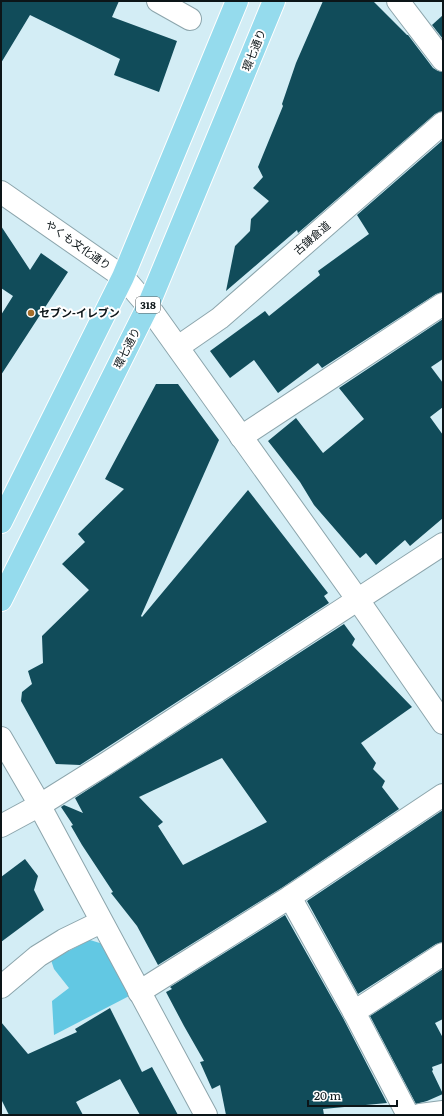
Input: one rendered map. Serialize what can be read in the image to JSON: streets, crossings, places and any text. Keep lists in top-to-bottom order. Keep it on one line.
{"streets":{"main road":["環七通り","318"],"street":["古鎌倉道","やくも文化通り"]},"crossings":[["環七通り","やくも文化通り"],["古鎌倉道","やくも文化通り"]],"places":["セブン-イレブン"],"scale_bar":"20 m"}
